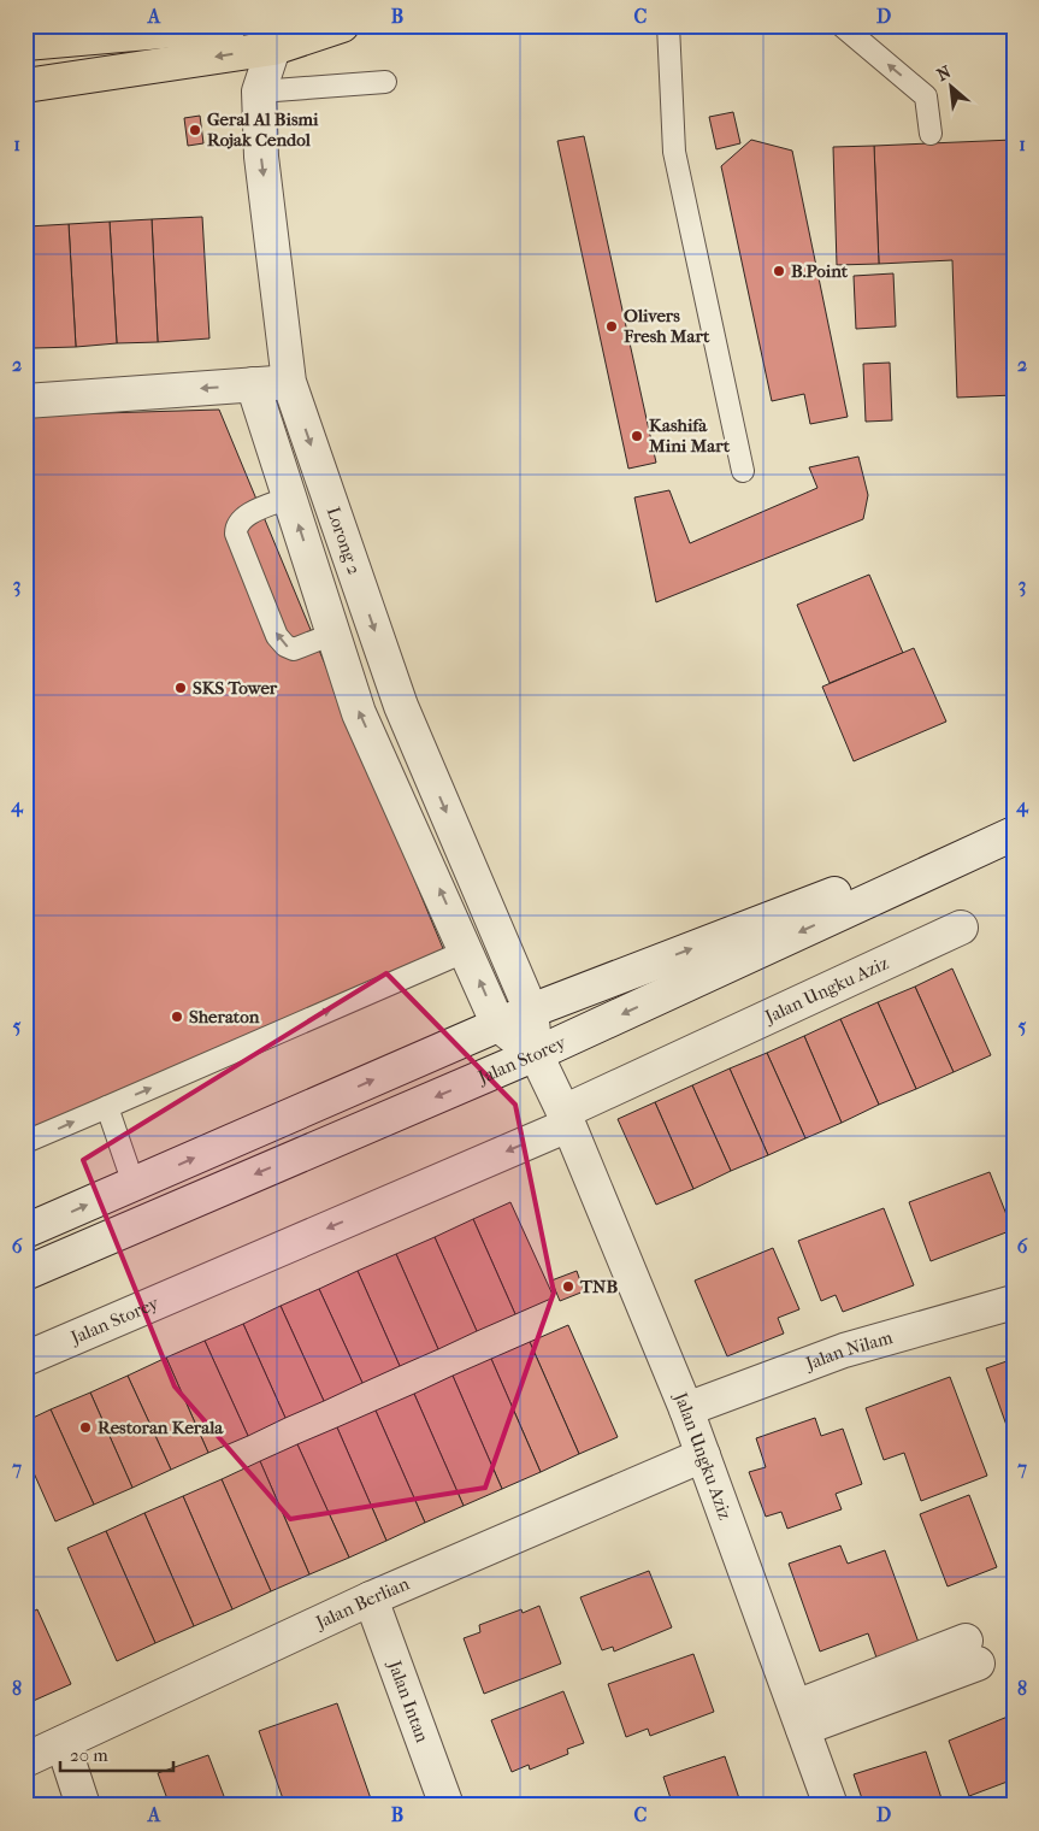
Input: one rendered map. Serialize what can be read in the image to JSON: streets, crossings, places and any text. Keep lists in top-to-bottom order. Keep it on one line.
{"streets":{"street":["Lorong 2","Jalan Ungku Aziz","Jalan Storey","Jalan Nilam","Jalan Berlian","Jalan Intan"]},"crossings":[["Lorong 2","Jalan Ungku Aziz"],["Jalan Ungku Aziz","Jalan Storey"],["Jalan Ungku Aziz","Jalan Nilam"],["Jalan Ungku Aziz","Jalan Berlian"],["Jalan Berlian","Jalan Intan"]],"places":["Geral Al Bismi Rojak Cendol","B.Point","Olivers Fresh Mart","Kashifa Mini Mart","SKS Tower","Sheraton","TNB","Restoran Kerala"],"scale_bar":"20 m","north":"top left","grid":{"columns":["A","B","C","D"],"rows":["1","2","3","4","5","6","7","8"]}}
